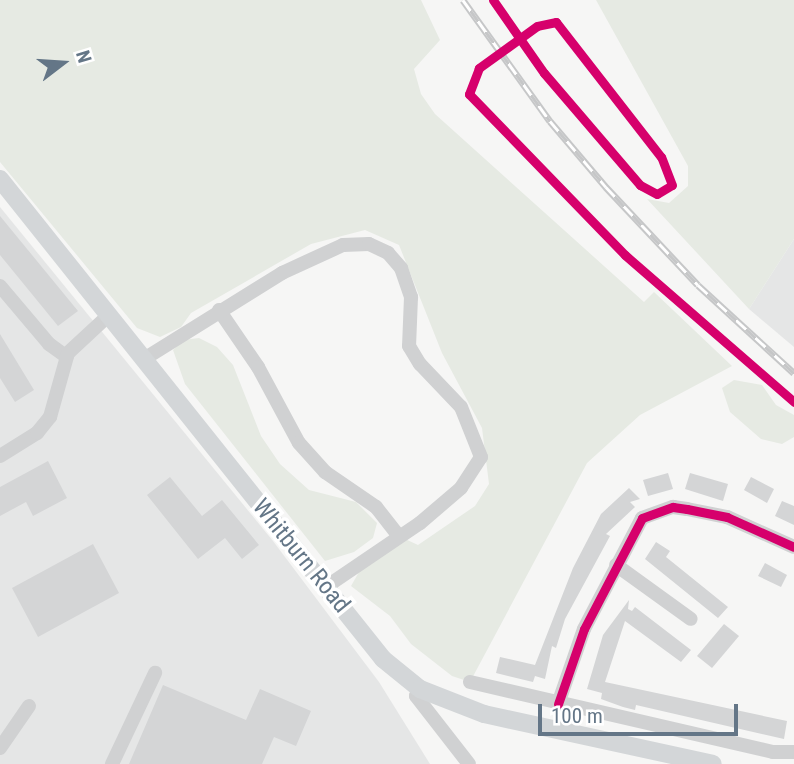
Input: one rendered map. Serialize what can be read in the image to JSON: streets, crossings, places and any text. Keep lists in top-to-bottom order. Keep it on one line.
{"streets":{"main road":["Whitburn Road"]},"scale_bar":"100 m","north":"right"}
